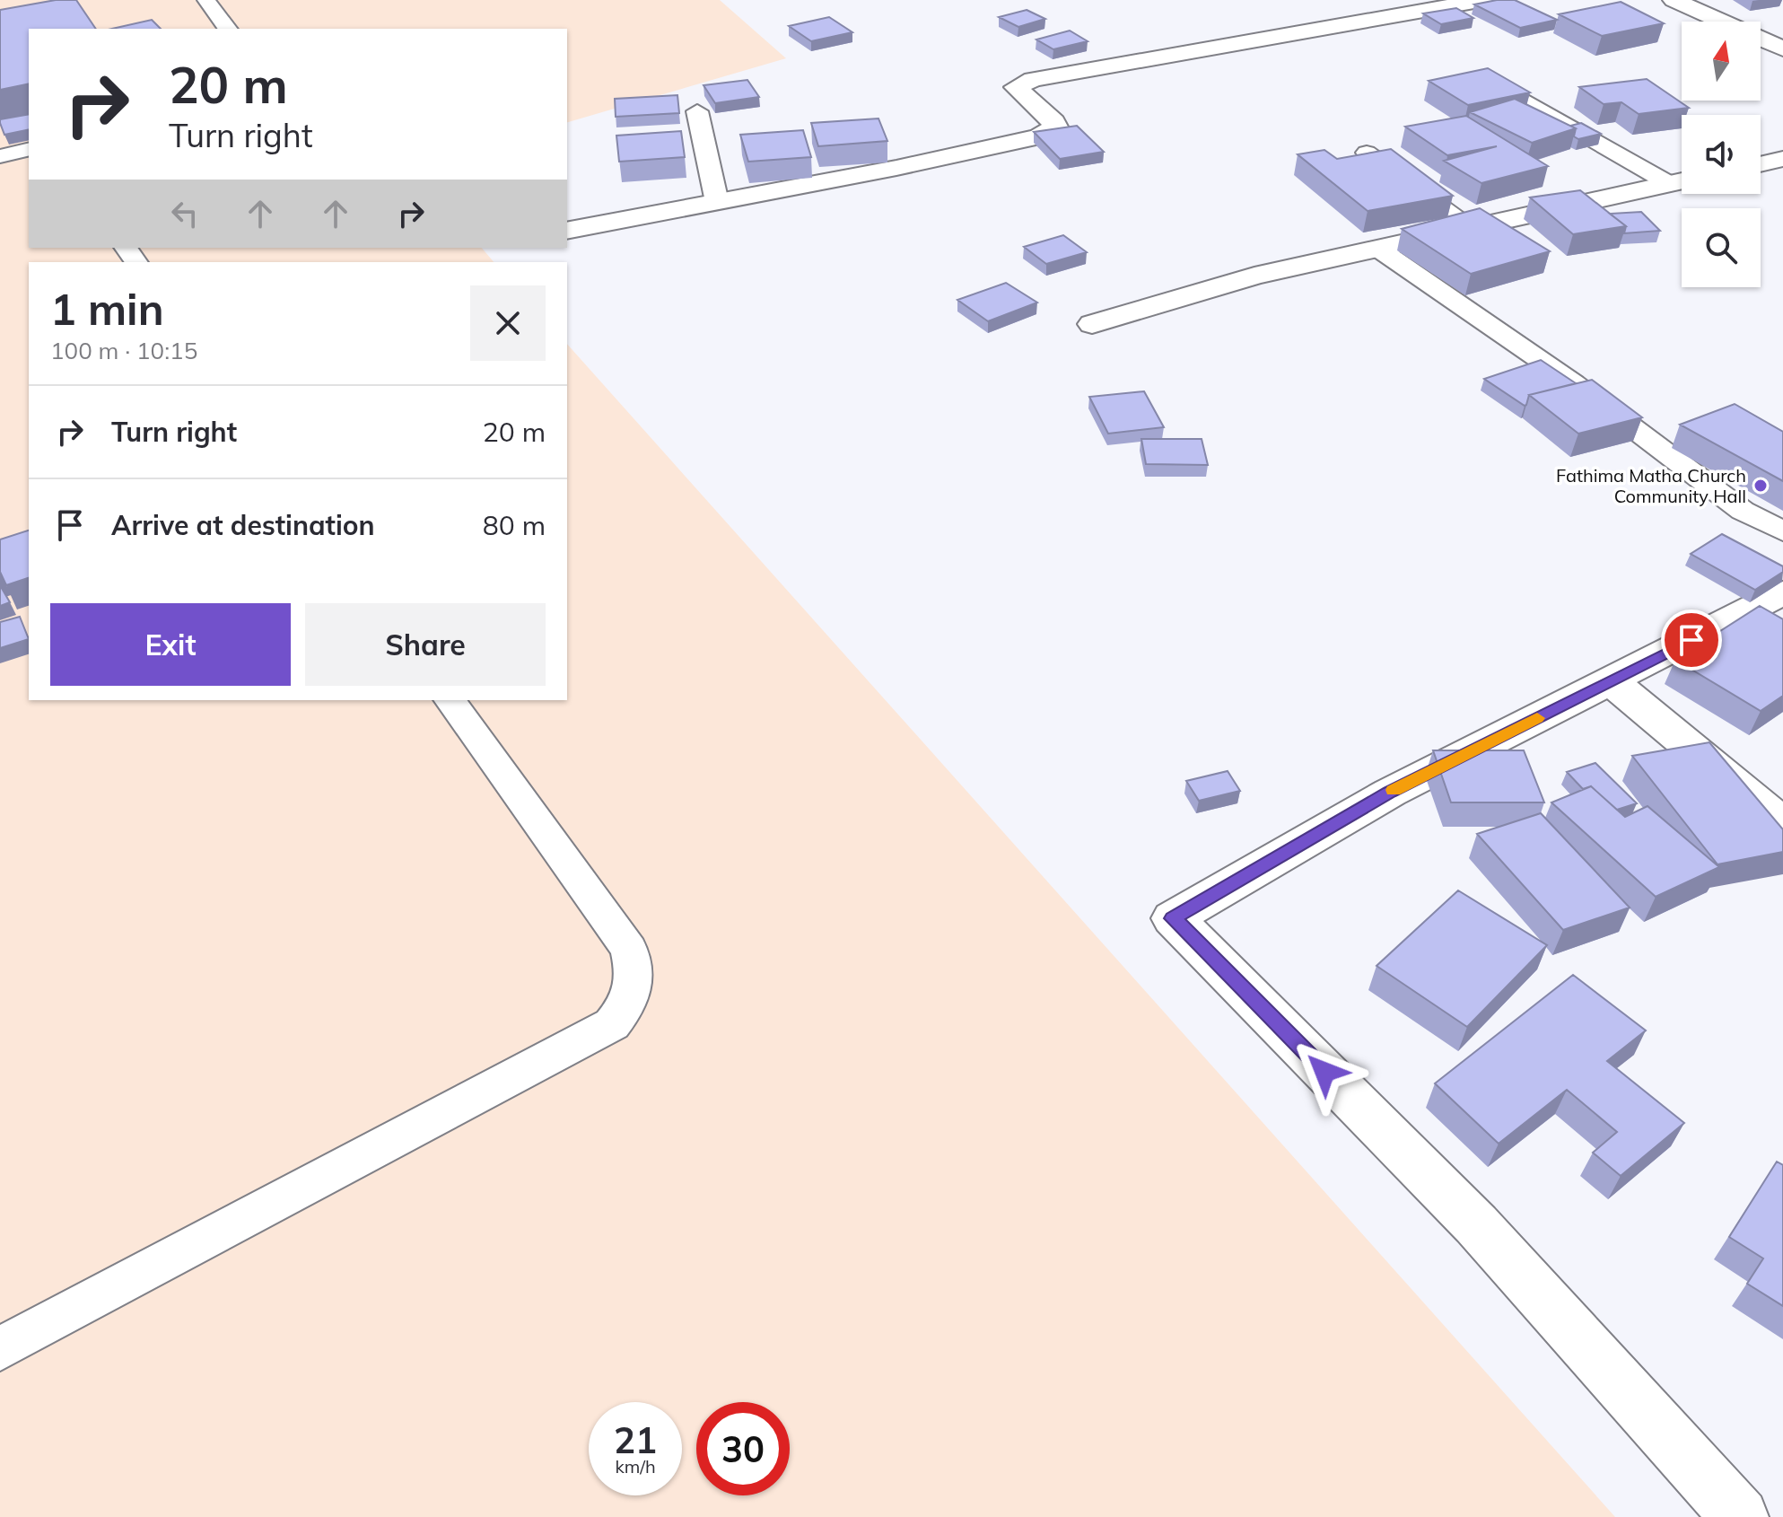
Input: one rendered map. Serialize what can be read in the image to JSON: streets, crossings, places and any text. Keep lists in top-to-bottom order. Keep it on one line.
{"places":["Fathima Matha Church Community Hall"],"north":"top","page":{"turn":["20 m","Turn right"],"heading":["1 min","100 m · 10:15"],"list":[{"name":"Turn right","value":"20 m"},{"name":"Arrive at destination","value":"80 m"}],"buttons":["Exit","Share"],"speed":"21 km/h","limit":"30"}}
